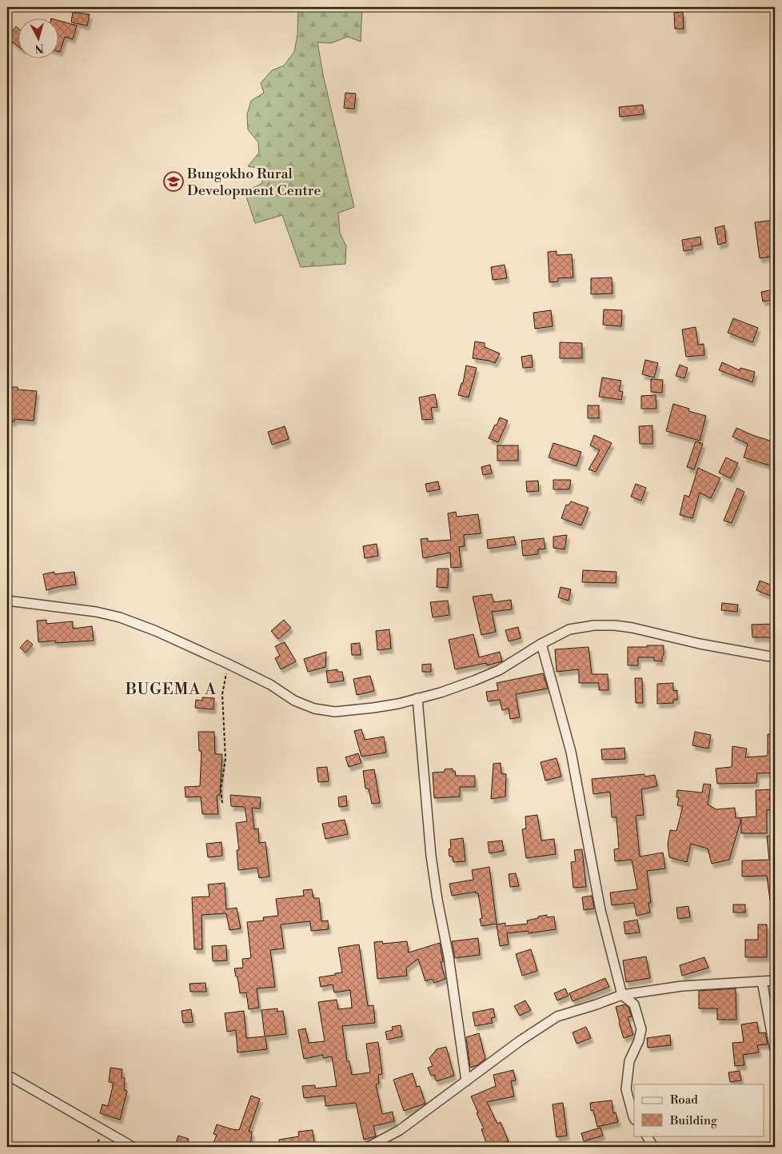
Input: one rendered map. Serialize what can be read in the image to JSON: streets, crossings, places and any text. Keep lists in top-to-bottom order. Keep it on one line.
{"districts":["BUGEMA A"],"places":{"school or university":["Bungokho Rural Development Centre"]},"legend":["Road","Building"],"north":"bottom"}
